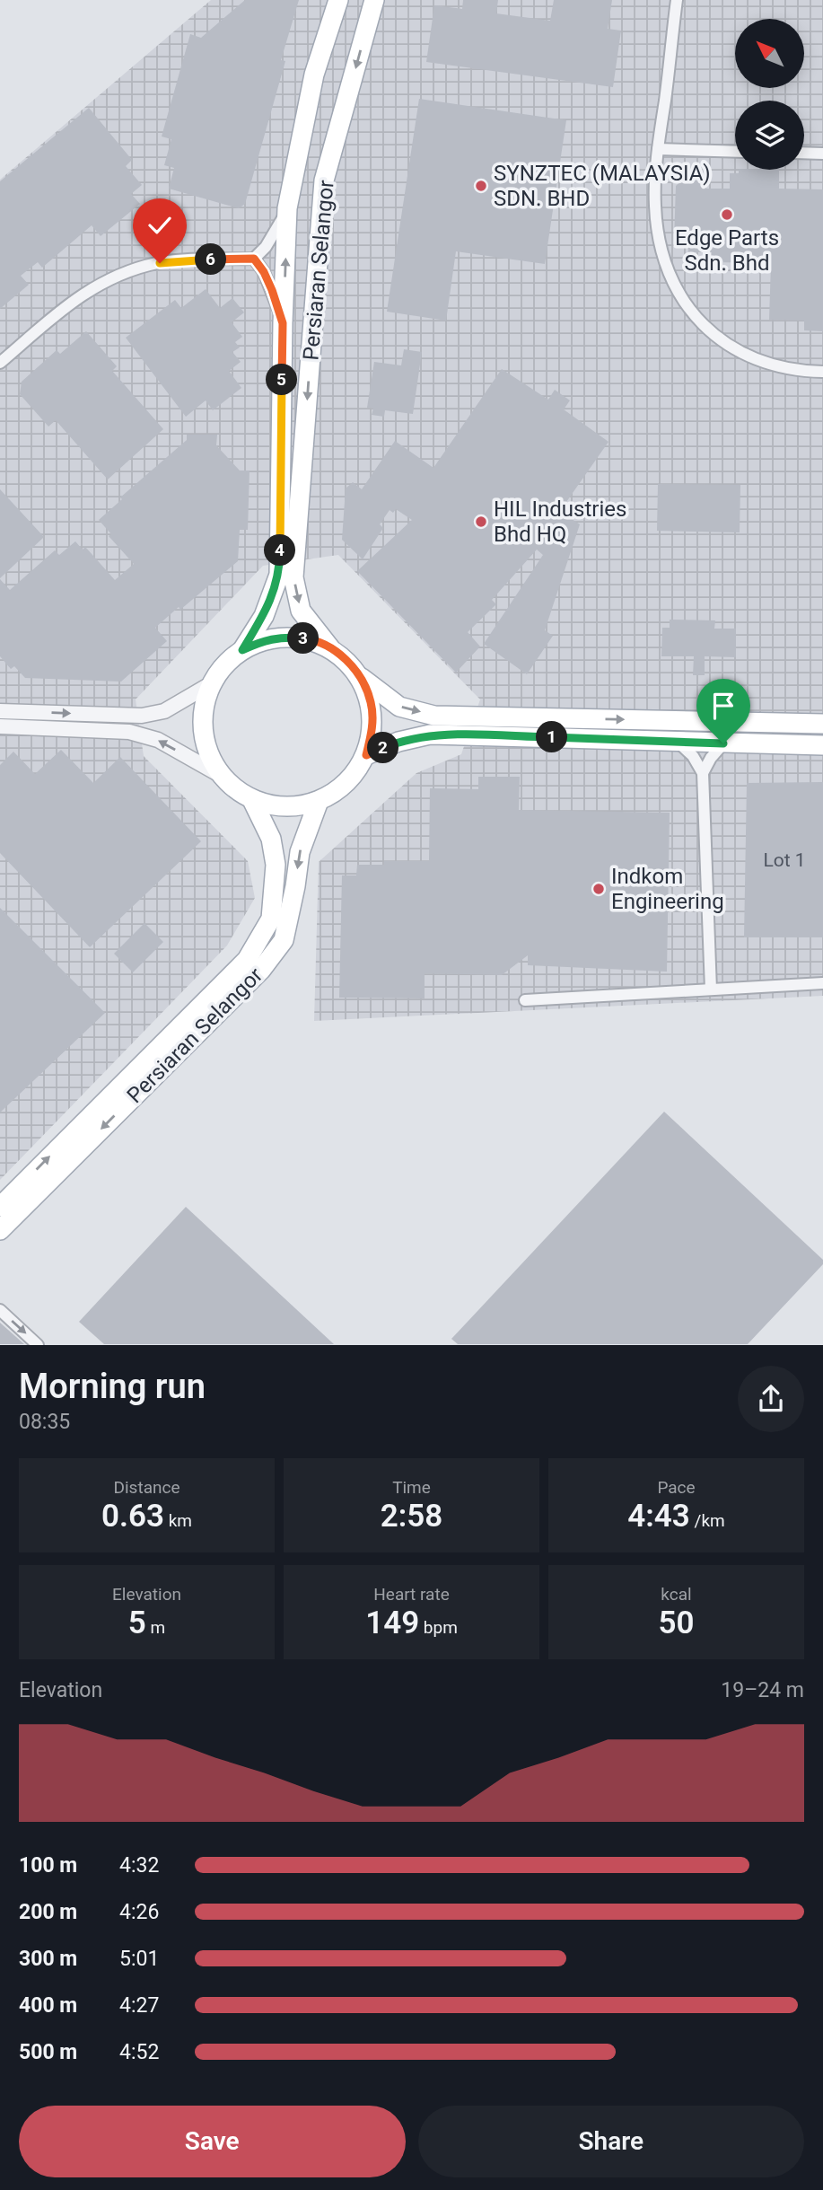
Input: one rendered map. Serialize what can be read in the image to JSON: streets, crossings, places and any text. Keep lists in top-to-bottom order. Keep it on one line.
{"streets":{"main road":["Persiaran Selangor"]},"places":["SYNZTEC (MALAYSIA) SDN. BHD","Edge Parts Sdn. Bhd","HIL Industries Bhd HQ","Indkom Engineering"],"house_numbers":["Lot 1"],"north":"top left","page":{"pins":["6","5","4","3","1","2"],"heading":["Morning run","08:35"],"stats":[["Distance","0.63 km"],["Time","2:58"],["Pace","4:43 /km"],["Elevation","5 m"],["Heart rate","149 bpm"],["kcal","50"]],"chart":["Elevation","19–24 m"],"list":[{"name":"100 m","note":"4:32"},{"name":"200 m","note":"4:26"},{"name":"300 m","note":"5:01"},{"name":"400 m","note":"4:27"},{"name":"500 m","note":"4:52"}],"buttons":["Save","Share"]}}
